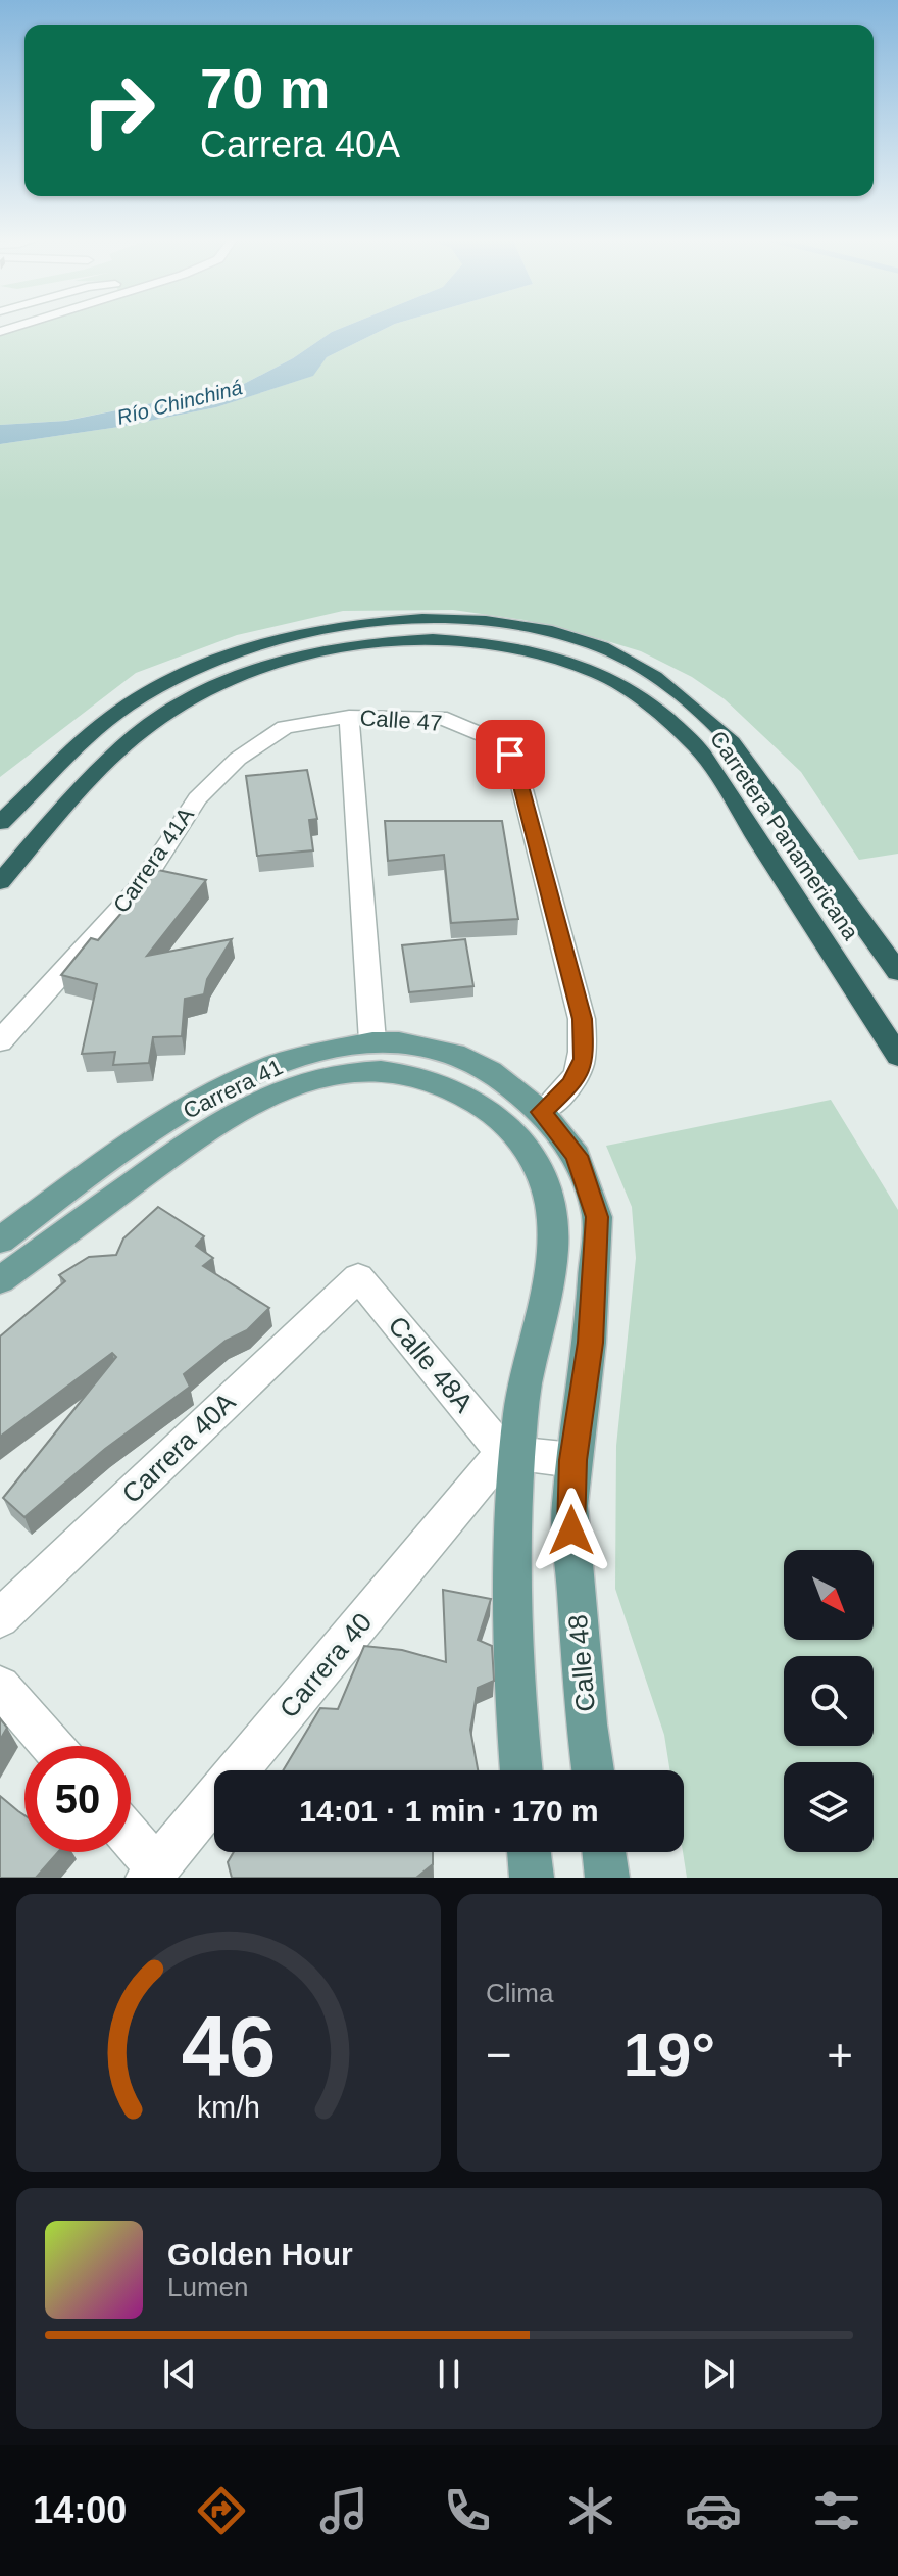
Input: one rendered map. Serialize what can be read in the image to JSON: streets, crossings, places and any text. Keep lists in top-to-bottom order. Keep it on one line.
{"streets":{"highway":["Carretera Panamericana"],"main road":["Carrera 41","Calle 48"],"street":["Calle 47","Carrera 41A","Calle 48A","Carrera 40A","Carrera 40"]},"crossings":[["Calle 47","Carrera 41A"],["Calle 47","Calle 48"],["Carrera 41","Calle 48A"],["Carrera 41","Calle 48"],["Carrera 41","Carrera 40"],["Calle 48A","Carrera 40A"],["Calle 48A","Carrera 40"]],"water":["Río Chinchiná"],"north":"bottom right","page":{"turn":["70 m","Carrera 40A"],"limit":"50","trip":"14:01 · 1 min · 170 m","tile":"Clima","heat":["−","19°","+"],"song":["Golden Hour","Lumen"],"tabs":"14:00","gauge":["46","km/h"]}}
